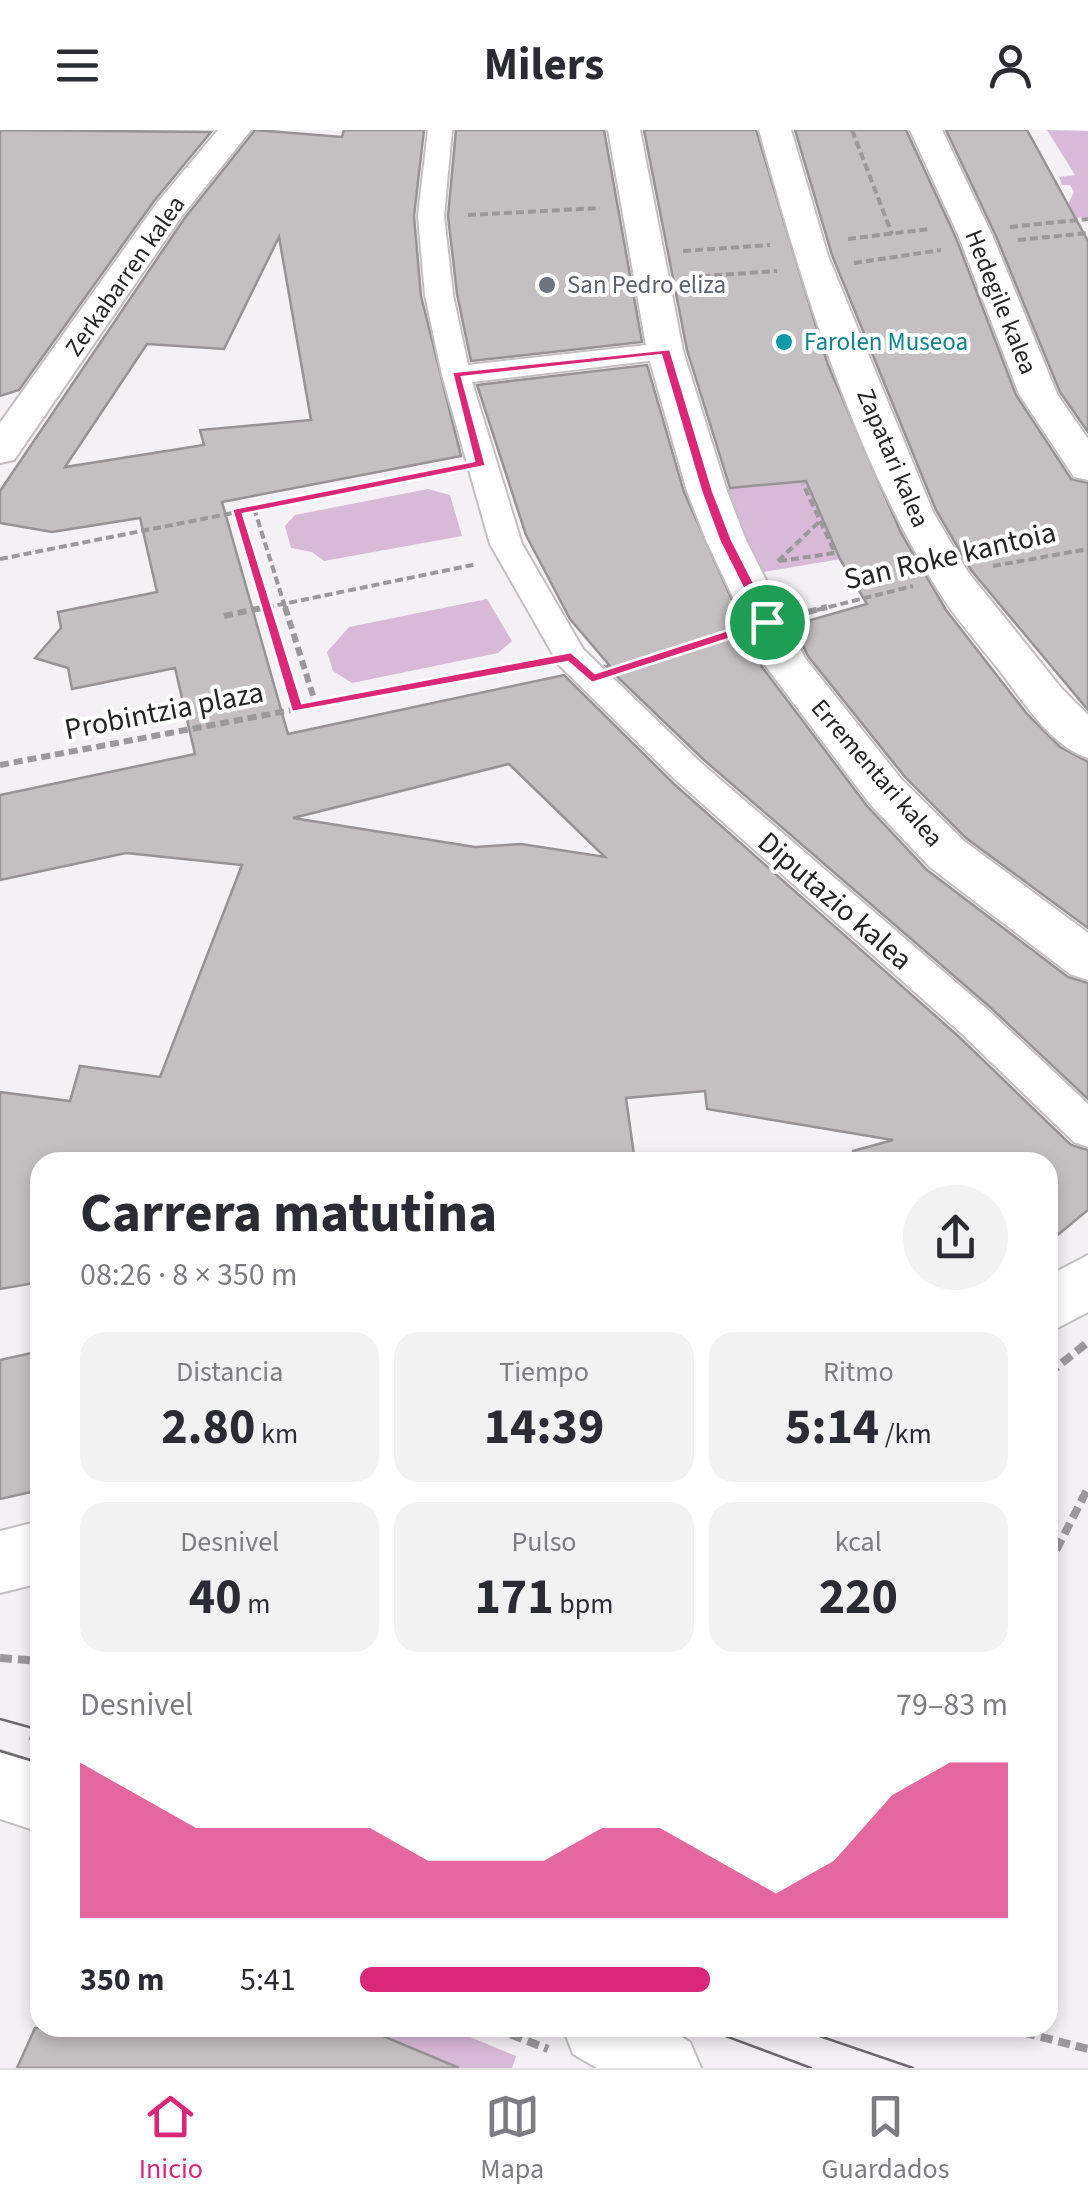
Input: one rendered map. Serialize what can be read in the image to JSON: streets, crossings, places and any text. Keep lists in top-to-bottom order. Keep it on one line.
{"streets":{"street":["Zerkabarren kalea","Hedegile kalea","Zapatari kalea","Errementari kalea","Diputazio kalea"],"path":["San Roke kantoia","Probintzia plaza"]},"crossings":[["Zapatari kalea","San Roke kantoia"],["San Roke kantoia","Probintzia plaza"],["San Roke kantoia","Errementari kalea"],["San Roke kantoia","Diputazio kalea"],["Probintzia plaza","Diputazio kalea"]],"places":["San Pedro eliza","Farolen Museoa"],"page":{"header":"Milers","heading":["Carrera matutina","08:26 · 8 × 350 m"],"stats":[["Distancia","2.80 km"],["Tiempo","14:39"],["Ritmo","5:14 /km"],["Desnivel","40 m"],["Pulso","171 bpm"],["kcal","220"]],"chart":["Desnivel","79–83 m"],"list":[{"name":"350 m","note":"5:41"}],"tabs":["Inicio","Mapa","Guardados"]}}
